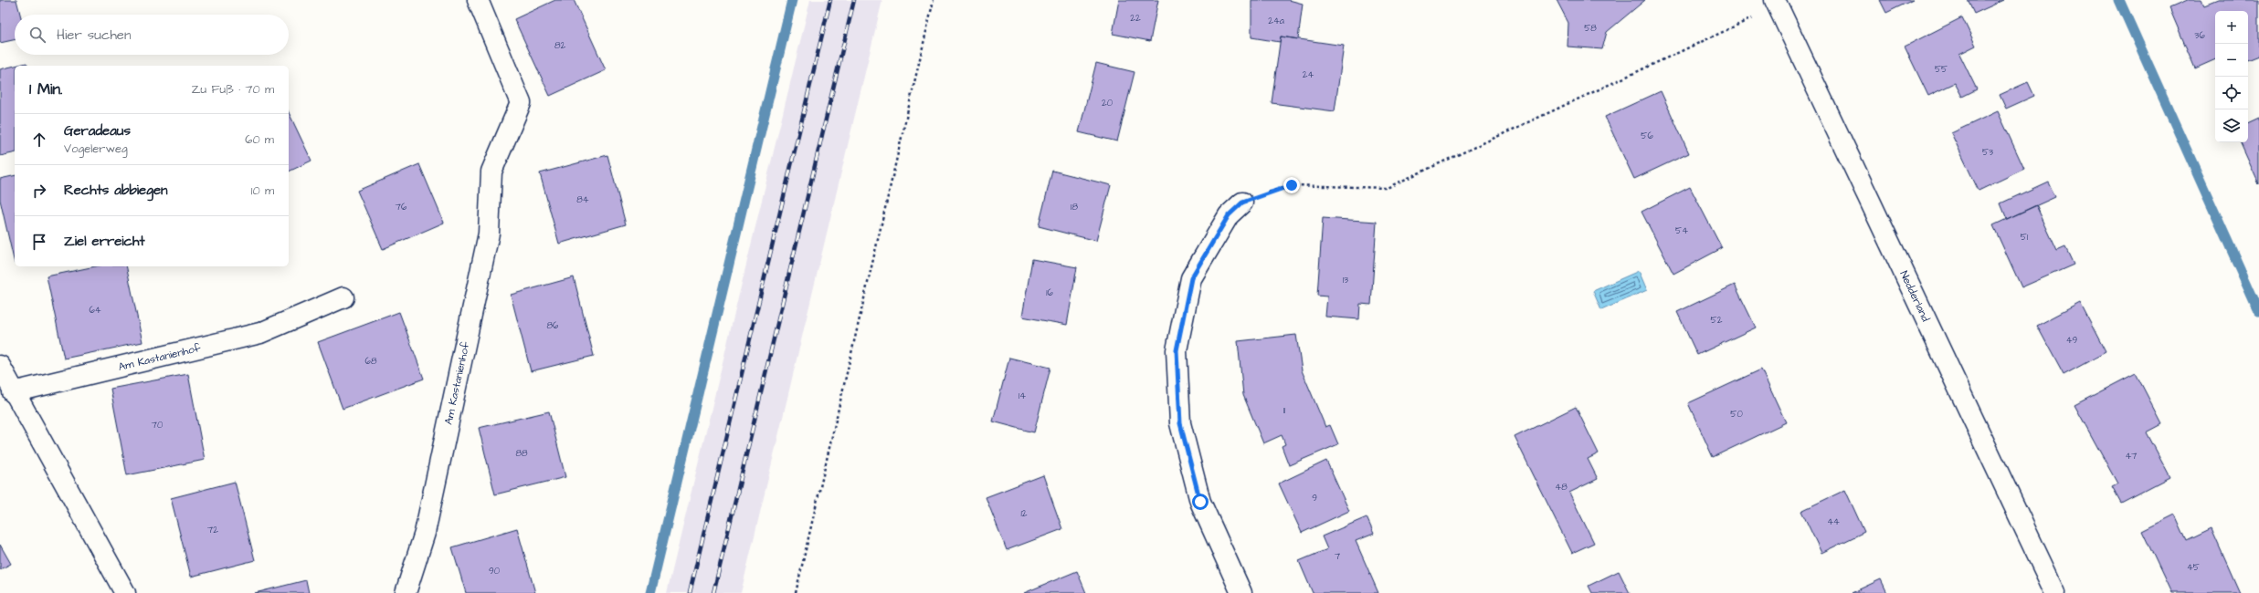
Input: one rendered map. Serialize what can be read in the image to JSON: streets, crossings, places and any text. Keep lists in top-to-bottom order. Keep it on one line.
{"streets":{"street":["Nedderland","Am Kastanienhof"]},"house_numbers":["22","24a","58","36","82","55","24","20","56","53","84","76","18","54","51","13","16","64","52","86","49","68","14","11","50","70","88","47","48","9","12","44","72","7","45","90"],"page":{"map_buttons":["+","−"],"search":"Hier suchen","heading":["1 Min.","Zu Fuß · 70 m"],"list":[["Geradeaus","Vogelerweg","60 m"],["Rechts abbiegen","10 m"],"Ziel erreicht"]}}
